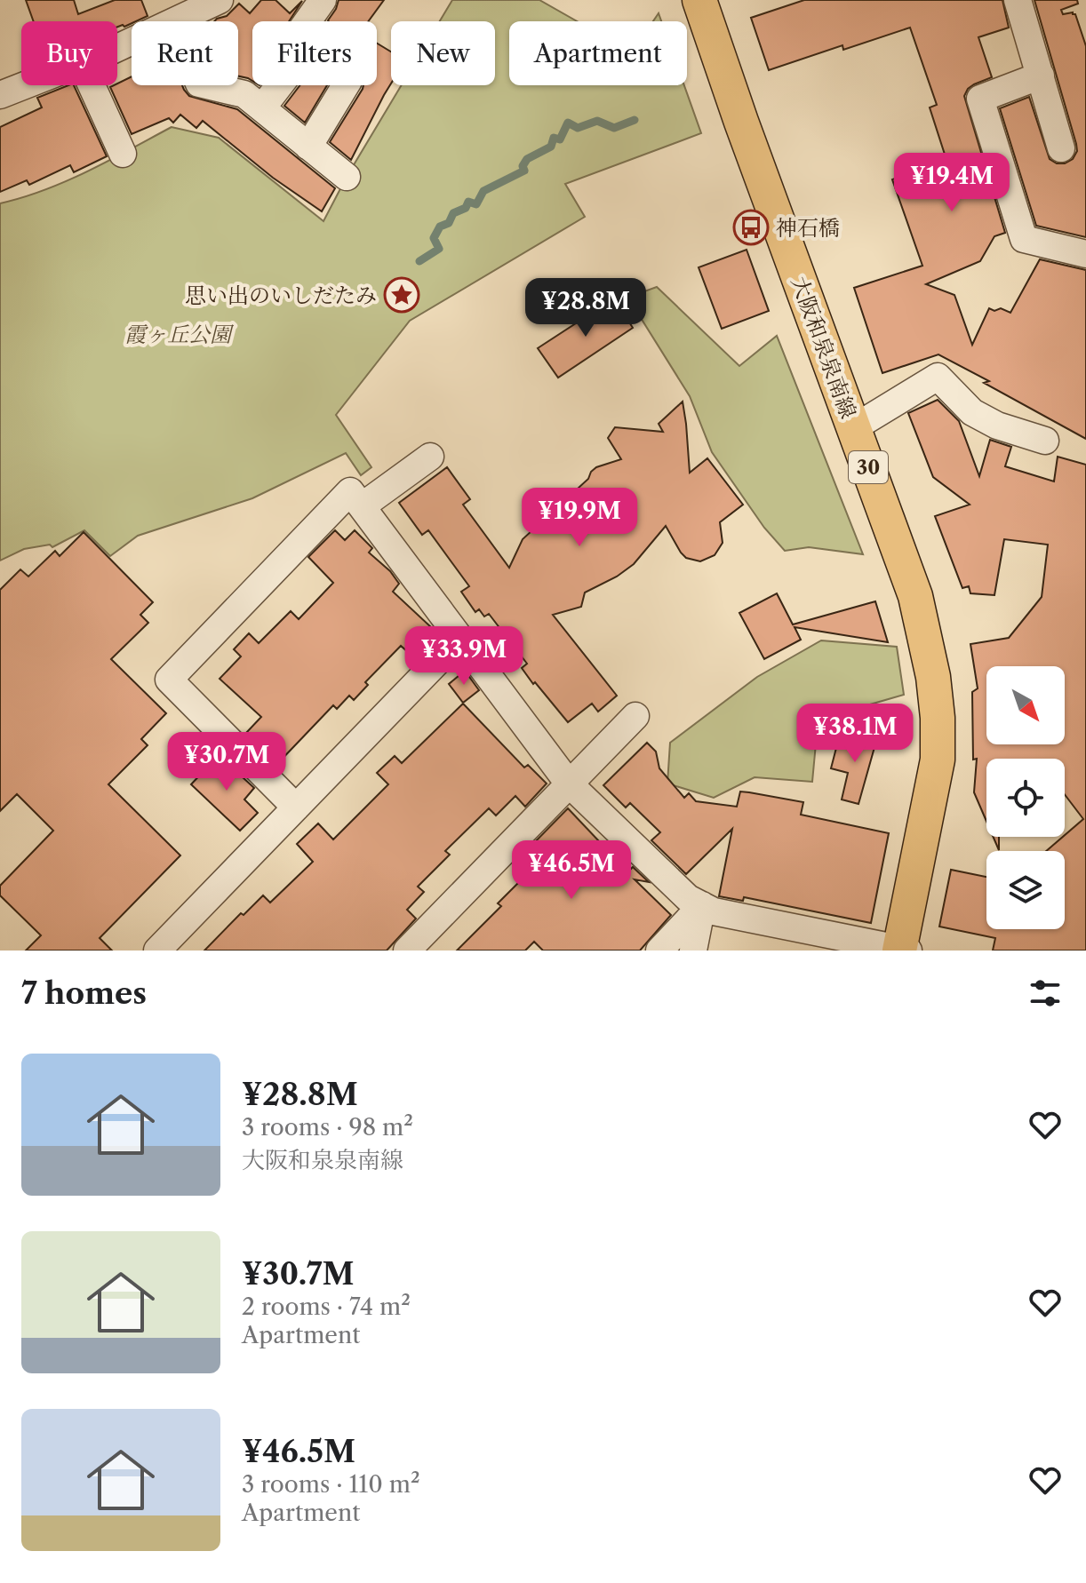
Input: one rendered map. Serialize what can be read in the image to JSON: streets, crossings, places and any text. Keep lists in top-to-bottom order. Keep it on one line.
{"streets":{"main road":["大阪和泉泉南線","30"]},"parks":["霞ヶ丘公園"],"places":{"bus stop":["神石橋"],"place":["思い出のいしだたみ"]},"north":"bottom right","page":{"chip":["Buy","Rent","Filters","New","Apartment"],"price":["¥19.4M","¥28.8M","¥19.9M","¥33.9M","¥38.1M","¥30.7M","¥46.5M"],"heading":"7 homes","list":[{"name":"¥28.8M","note":"3 rooms · 98 m² · 大阪和泉泉南線"},{"name":"¥30.7M","note":"2 rooms · 74 m² · Apartment"},{"name":"¥46.5M","note":"3 rooms · 110 m² · Apartment"}]}}
